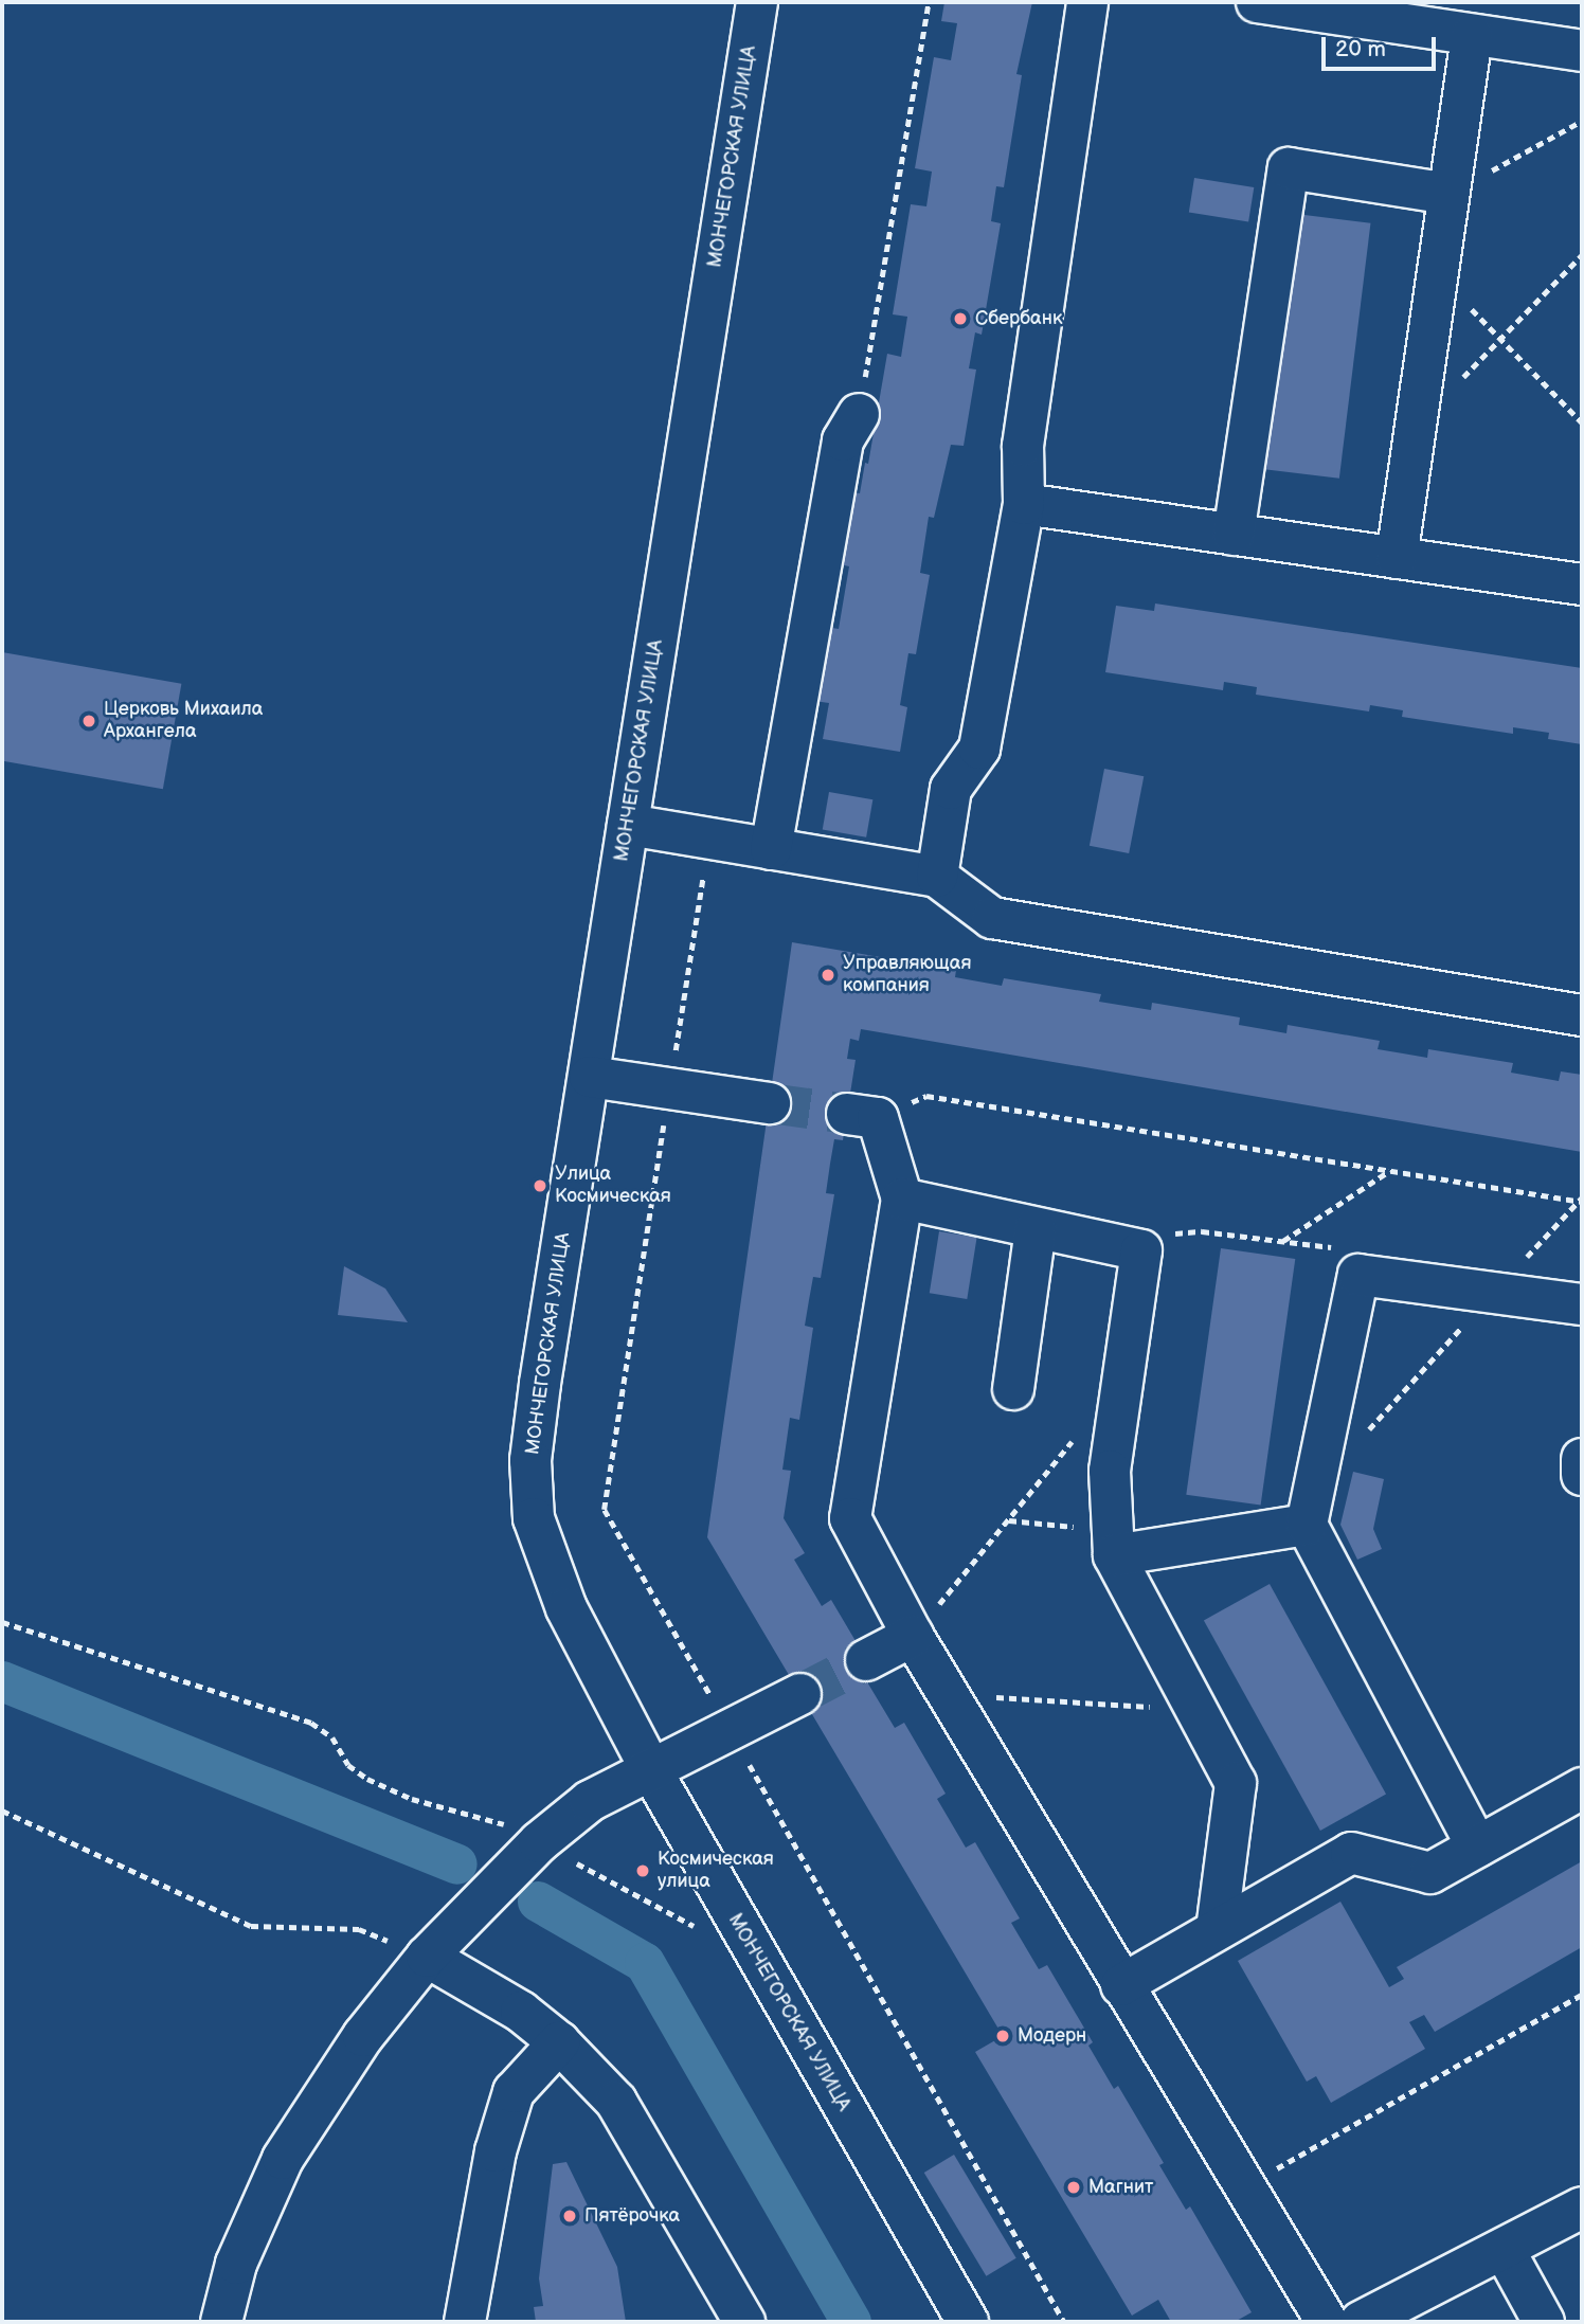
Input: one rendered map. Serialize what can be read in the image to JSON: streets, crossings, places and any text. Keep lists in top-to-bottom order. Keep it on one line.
{"streets":{"street":["МОНЧЕГОРСКАЯ УЛИЦА"]},"places":["Сбербанк","Церковь Михаила Архангела","Управляющая компания","Улица Космическая","Космическая улица","Модерн","Магнит","Пятёрочка"],"scale_bar":"20 m"}
